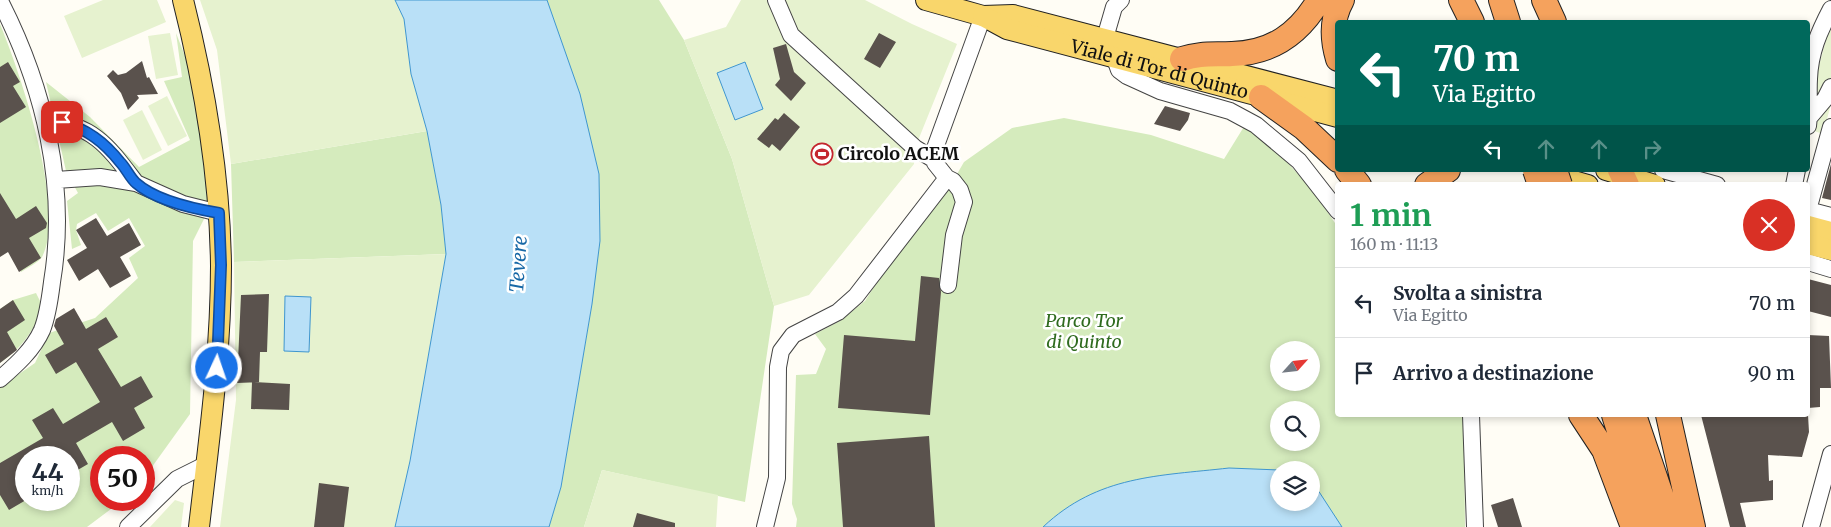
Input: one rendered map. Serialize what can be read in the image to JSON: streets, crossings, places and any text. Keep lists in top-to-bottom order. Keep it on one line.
{"streets":{"main road":["Viale di Tor di Quinto"]},"water":["Tevere"],"parks":["Parco Tor di Quinto"],"places":{"sports":["Circolo ACEM"]},"north":"top right","page":{"turn":["70 m","Via Egitto"],"heading":["1 min","160 m · 11:13"],"list":[{"name":"Svolta a sinistra","note":"Via Egitto","value":"70 m"},{"name":"Arrivo a destinazione","value":"90 m"}],"speed":"44 km/h","limit":"50"}}
